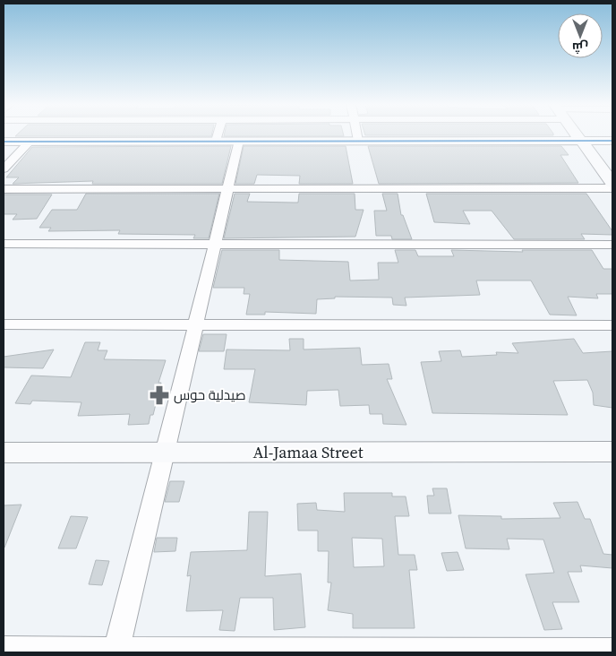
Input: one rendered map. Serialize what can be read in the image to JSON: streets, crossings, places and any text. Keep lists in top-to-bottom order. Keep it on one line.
{"streets":{"street":["Al-Jamaa Street"]},"places":{"pharmacy":["صيدلية حوس"]},"north":"bottom"}
